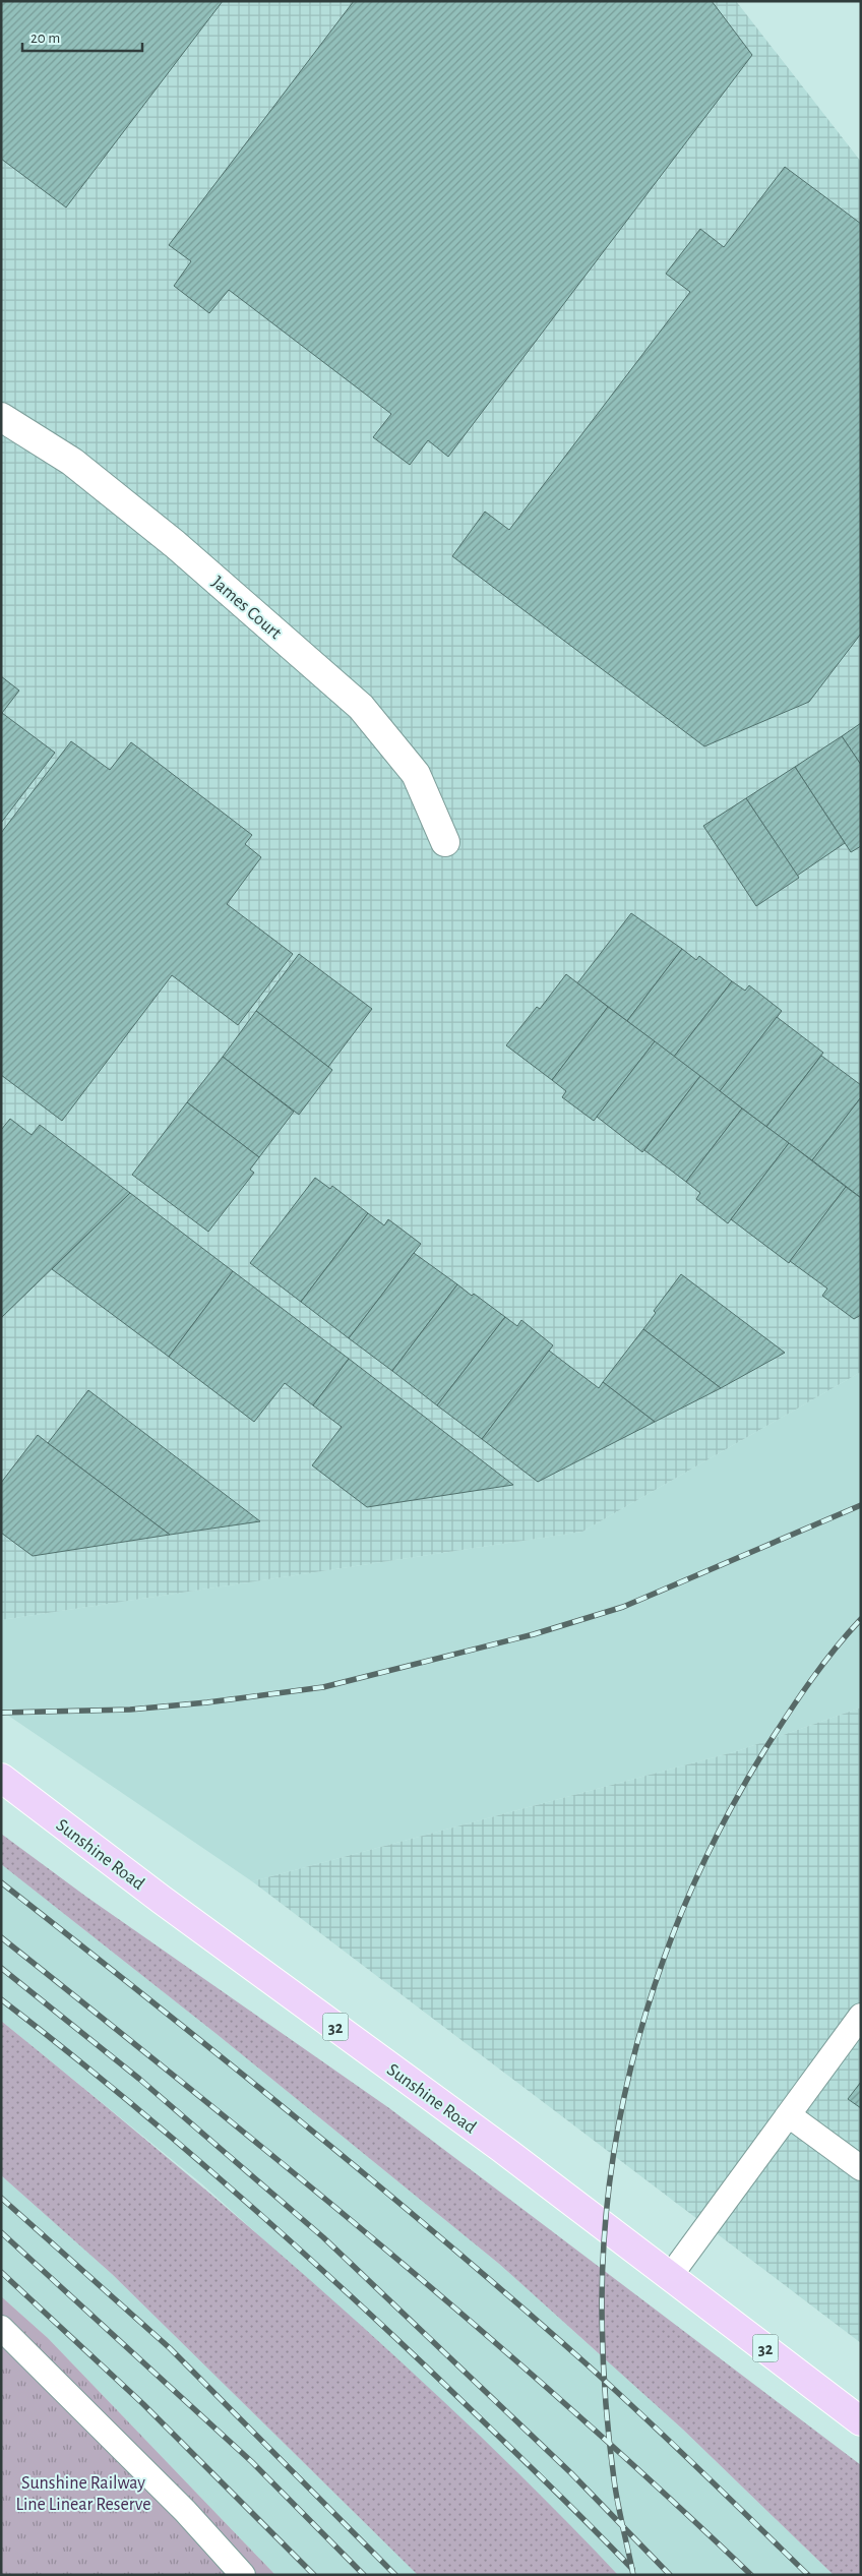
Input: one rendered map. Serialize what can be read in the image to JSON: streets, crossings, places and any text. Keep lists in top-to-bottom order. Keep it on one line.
{"streets":{"main road":["Sunshine Road","32"],"street":["James Court"]},"parks":["Sunshine Railway Line Linear Reserve"],"scale_bar":"20 m"}
